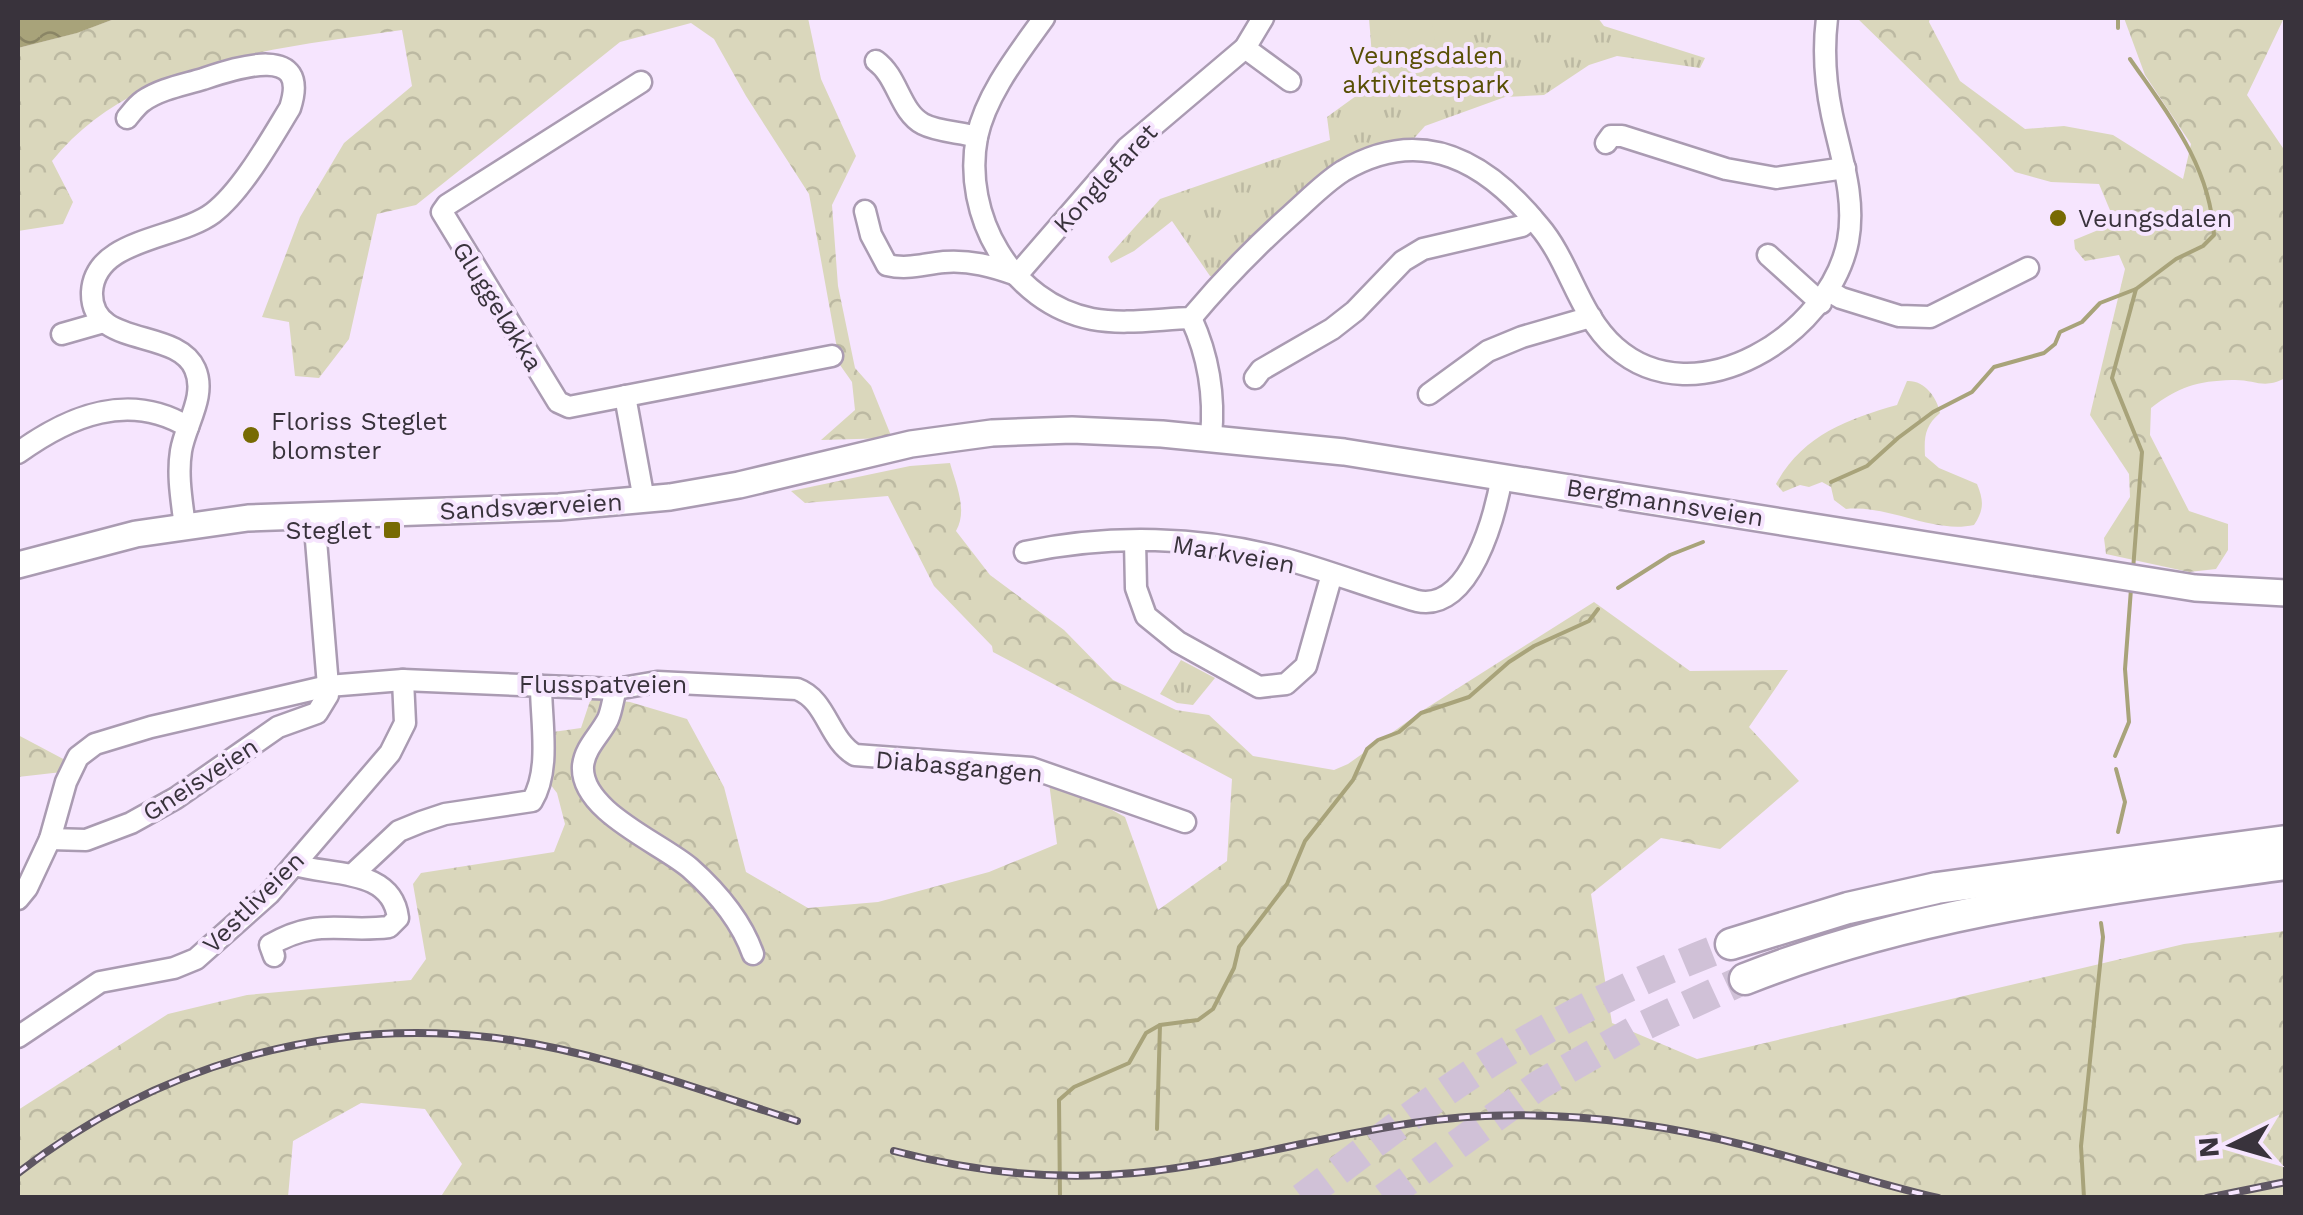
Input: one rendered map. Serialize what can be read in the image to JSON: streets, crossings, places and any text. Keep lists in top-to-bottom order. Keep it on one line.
{"streets":{"main road":["Bergmannsveien","Sandsværveien"],"street":["Konglefaret","Gluggeløkka","Markveien","Flusspatveien","Diabasgangen","Gneisveien","Vestliveien"]},"crossings":[["Bergmannsveien","Sandsværveien"],["Bergmannsveien","Markveien"],["Flusspatveien","Diabasgangen"],["Flusspatveien","Gneisveien"],["Flusspatveien","Vestliveien"]],"parks":["Veungsdalen aktivitetspark"],"places":{"other":["Veungsdalen","Floriss Steglet blomster"],"transit":["Steglet"]},"north":"left"}
